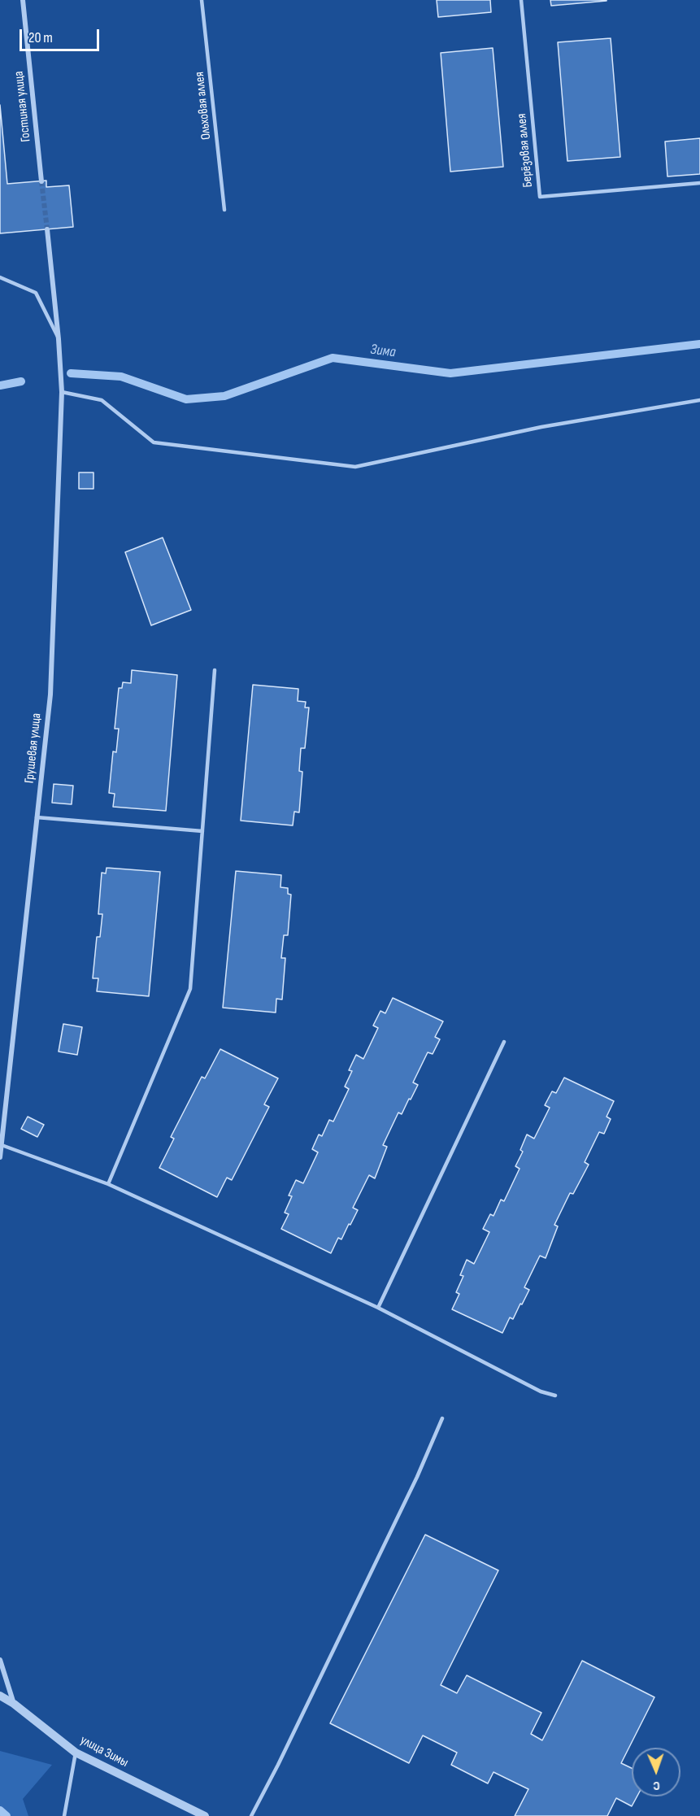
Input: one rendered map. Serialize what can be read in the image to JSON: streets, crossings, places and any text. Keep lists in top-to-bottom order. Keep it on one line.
{"streets":{"street":["Гостиная улица","Грушевая улица","улица Зимы"],"lane":["Ольховая аллея","Берёзовая аллея"]},"water":["Зима"],"scale_bar":"20 m","north":"bottom"}
